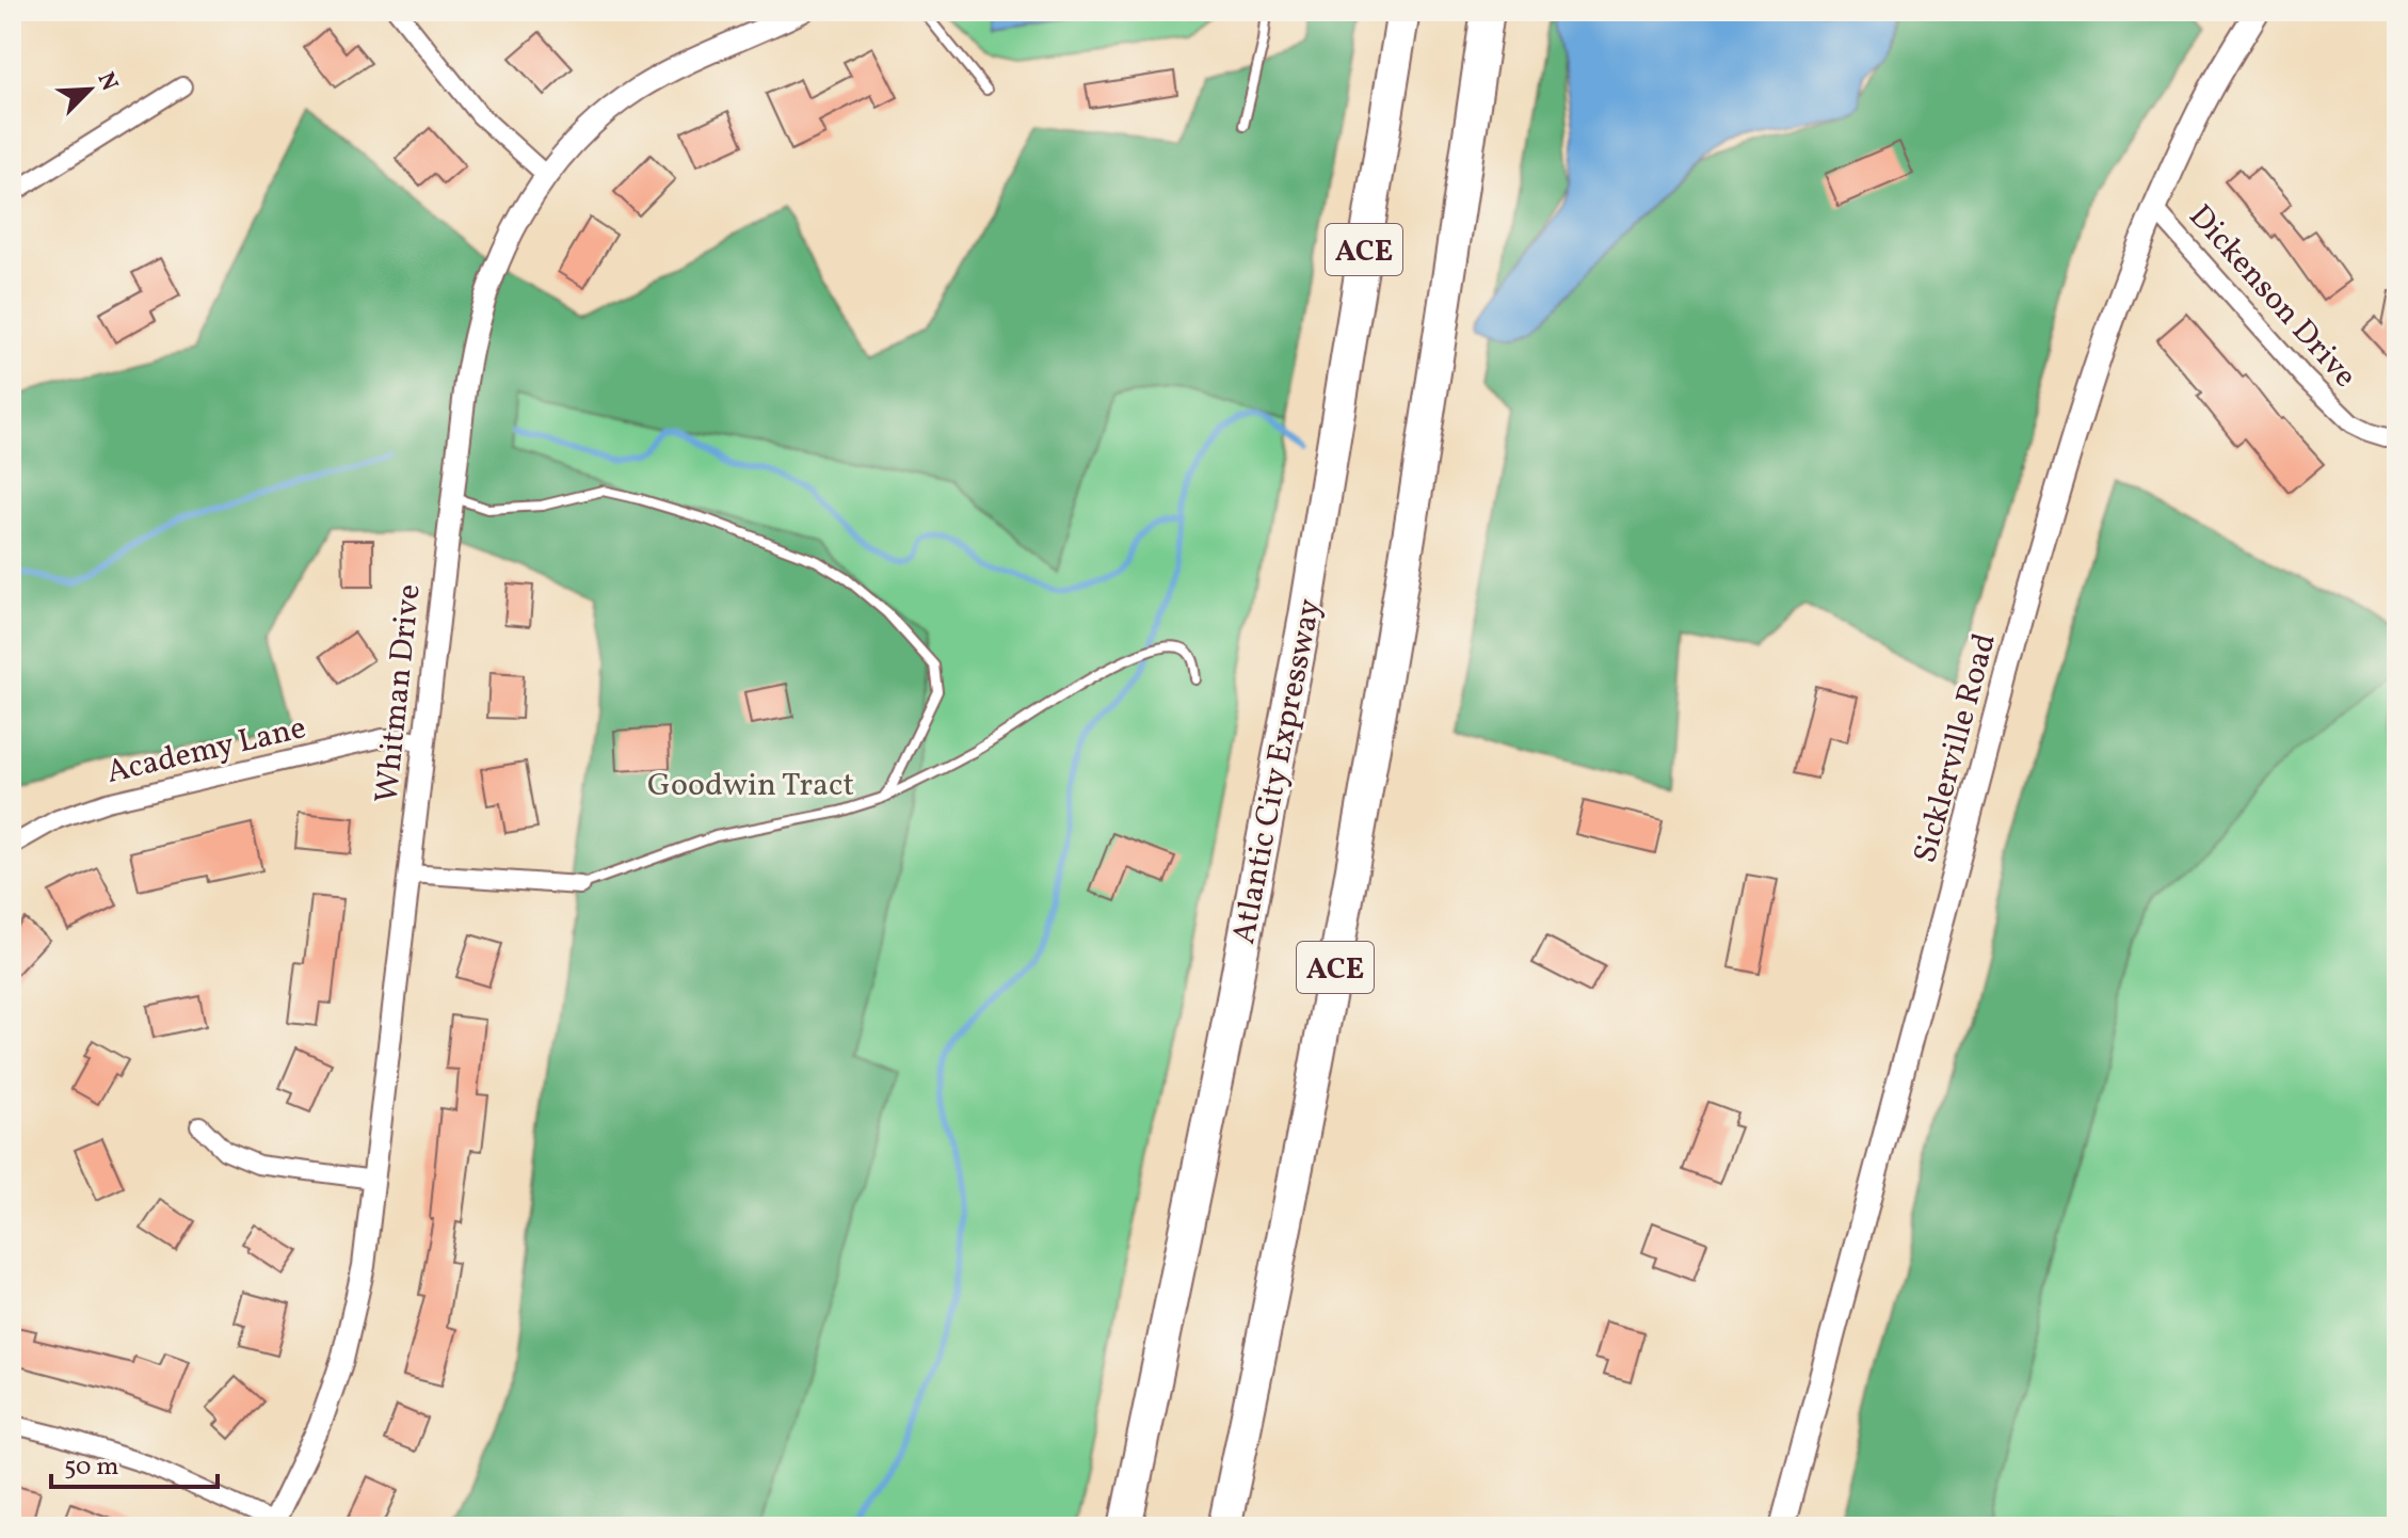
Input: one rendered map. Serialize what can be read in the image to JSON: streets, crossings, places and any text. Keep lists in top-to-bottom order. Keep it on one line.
{"streets":{"highway":["ACE","Atlantic City Expressway"],"main road":["Sicklerville Road"],"street":["Dickenson Drive","Whitman Drive","Academy Lane"]},"crossings":[["Dickenson Drive","Sicklerville Road"],["Whitman Drive","Academy Lane"]],"parks":["Goodwin Tract"],"scale_bar":"50 m","north":"top right"}
